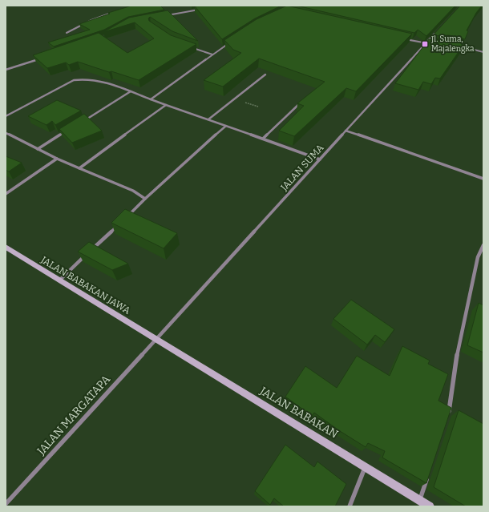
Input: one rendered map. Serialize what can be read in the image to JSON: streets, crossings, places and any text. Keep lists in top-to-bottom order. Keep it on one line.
{"streets":{"street":["JALAN SUMA","JALAN BABAKAN JAWA","JALAN BABAKAN","JALAN MARGATAPA"]},"crossings":[["JALAN SUMA","JALAN BABAKAN JAWA"],["JALAN SUMA","JALAN BABAKAN"],["JALAN SUMA","JALAN MARGATAPA"],["JALAN BABAKAN JAWA","JALAN BABAKAN"],["JALAN BABAKAN JAWA","JALAN MARGATAPA"],["JALAN BABAKAN","JALAN MARGATAPA"]],"places":{"transit":["Jl. Suma, Majalengka"]}}
